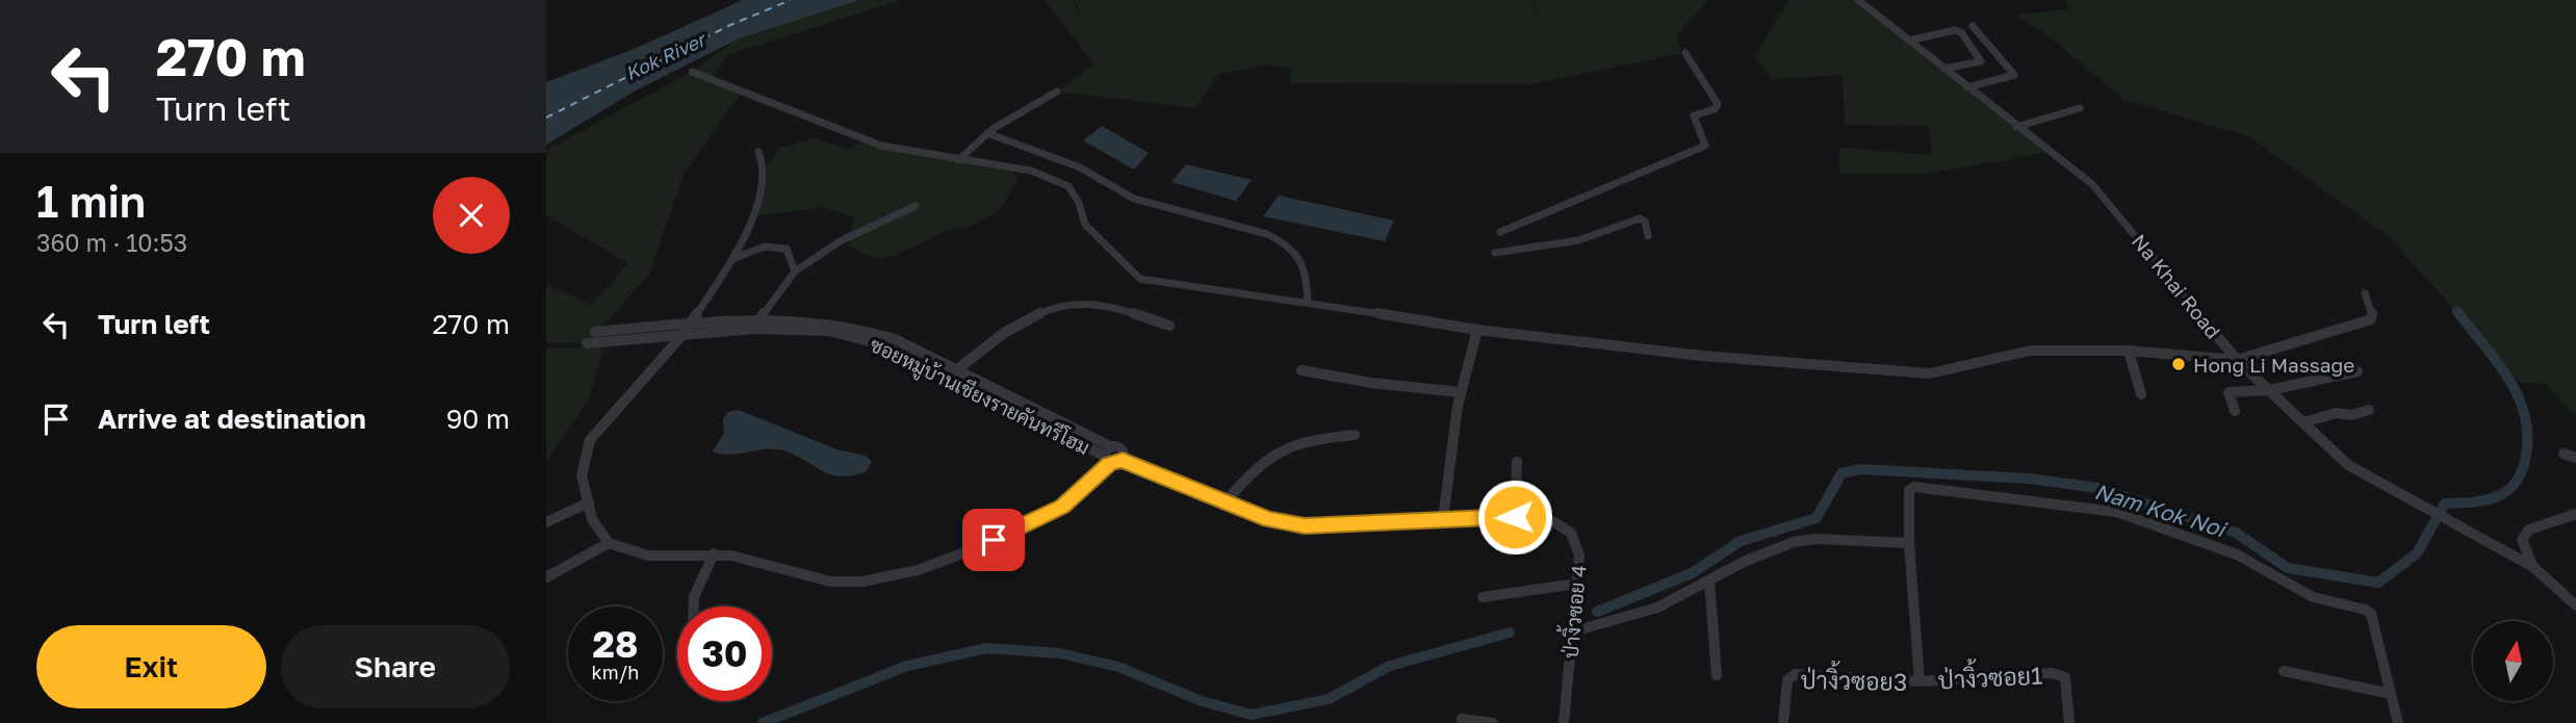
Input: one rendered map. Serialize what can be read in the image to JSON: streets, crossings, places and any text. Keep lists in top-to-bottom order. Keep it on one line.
{"streets":{"street":["Na Khai Road","ซอยหมู่บ้านเชียงรายคันทรีโฮม","ป่างิ้วซอย 4","ป่างิ้วซอย1","ป่างิ้วซอย3"]},"crossings":[["ป่างิ้วซอย1","ป่างิ้วซอย3"]],"water":["Kok River","Nam Kok Noi"],"places":["Hong Li Massage"],"north":"top","page":{"turn":["270 m","Turn left"],"heading":["1 min","360 m · 10:53"],"list":[{"name":"Turn left","value":"270 m"},{"name":"Arrive at destination","value":"90 m"}],"speed":"28 km/h","limit":"30","buttons":["Exit","Share"]}}
